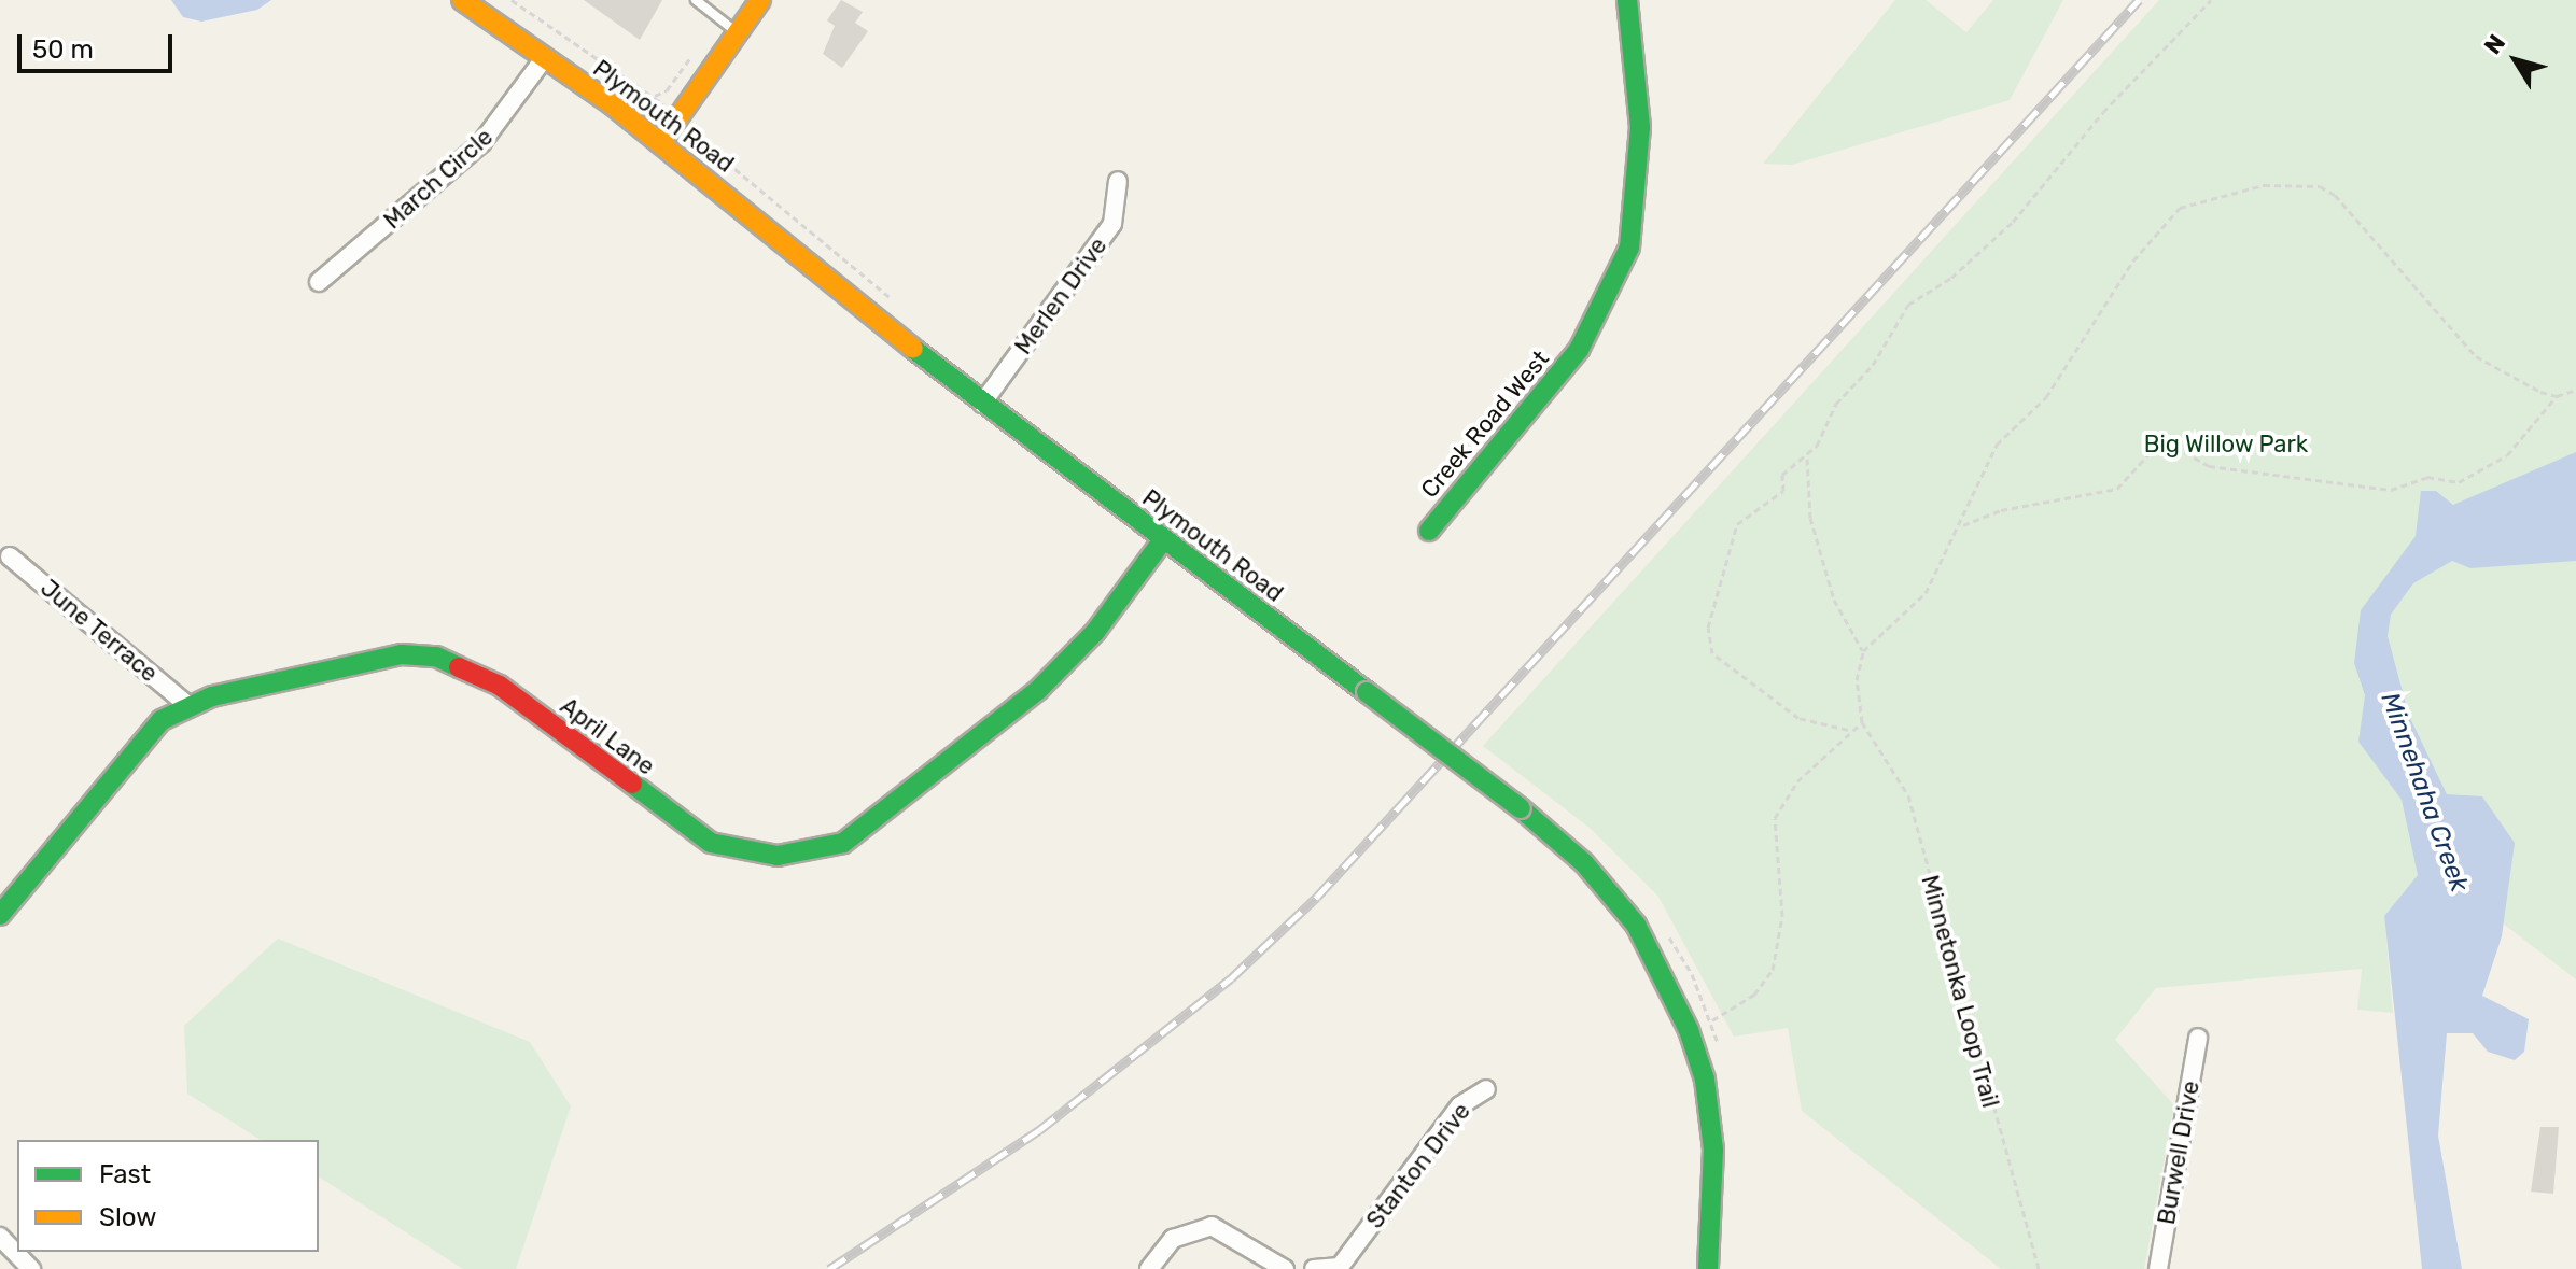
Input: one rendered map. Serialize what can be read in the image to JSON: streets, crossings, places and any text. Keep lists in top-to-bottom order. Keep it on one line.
{"streets":{"street":["Plymouth Road","March Circle","Merlen Drive","Creek Road West","June Terrace","April Lane","Burwell Drive","Stanton Drive"],"path":["Minnetonka Loop Trail"]},"crossings":[["Plymouth Road","March Circle"],["Plymouth Road","Merlen Drive"],["Plymouth Road","April Lane"],["June Terrace","April Lane"]],"water":["Minnehaha Creek"],"parks":["Big Willow Park"],"legend":["Fast","Slow"],"scale_bar":"50 m","north":"top left"}
